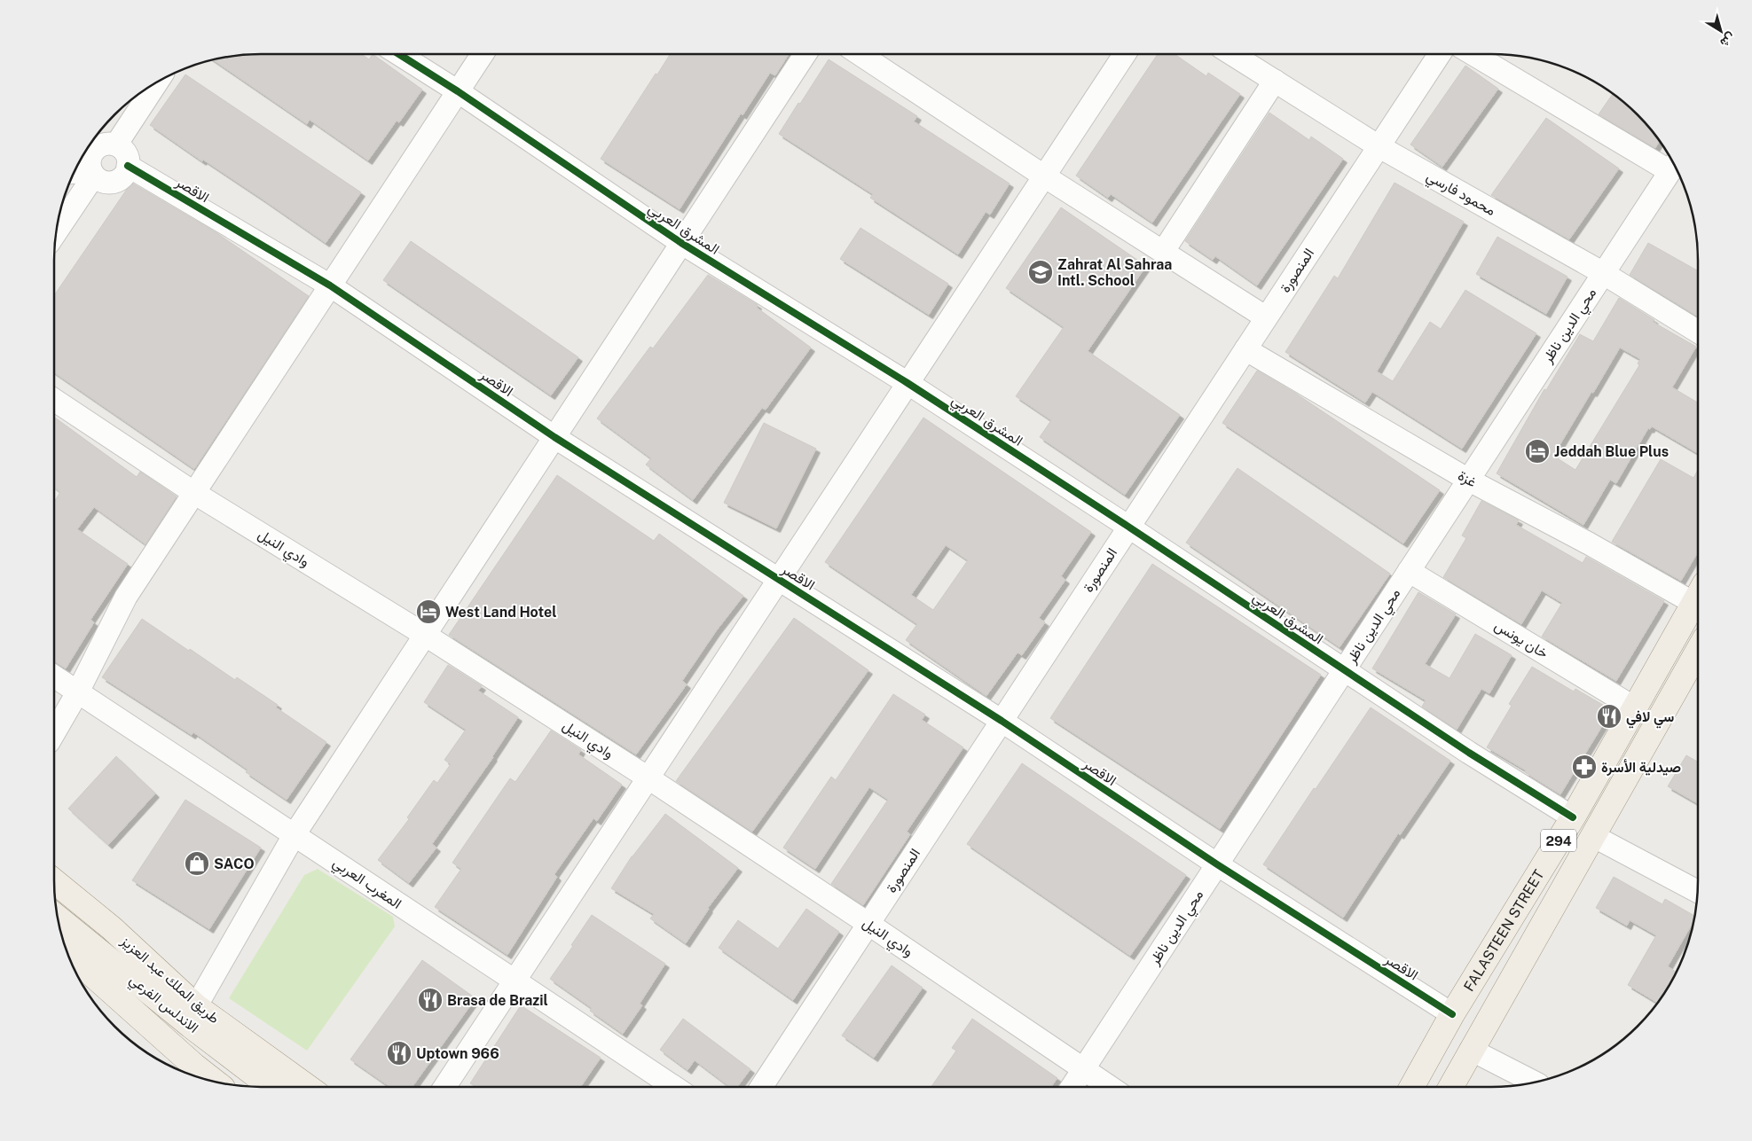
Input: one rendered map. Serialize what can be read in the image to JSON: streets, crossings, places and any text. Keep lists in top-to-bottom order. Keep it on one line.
{"streets":{"main road":["294","FALASTEEN STREET","طريق الملك عبد العزيز","الاندلس الفرعي"],"street":["الاقصر","محمود فارسي","المشرق العربي","المنصورة","محي الدين ناظر","غزة","وادي النيل","خان يونس","المغرب العربي"]},"crossings":[["الاقصر","المنصورة"],["الاقصر","محي الدين ناظر"],["الاقصر","FALASTEEN STREET"],["محمود فارسي","المنصورة"],["محمود فارسي","محي الدين ناظر"],["المشرق العربي","المنصورة"],["المشرق العربي","محي الدين ناظر"],["المشرق العربي","FALASTEEN STREET"],["المنصورة","غزة"],["المنصورة","وادي النيل"],["محي الدين ناظر","غزة"],["محي الدين ناظر","وادي النيل"],["محي الدين ناظر","خان يونس"],["خان يونس","FALASTEEN STREET"]],"places":{"school or university":["Zahrat Al Sahraa Intl. School"],"hotel":["Jeddah Blue Plus","West Land Hotel"],"restaurant":["سي لافي","Brasa de Brazil","Uptown 966"],"pharmacy":["صيدلية الأسرة"],"shop":["SACO"]},"north":"bottom right"}
